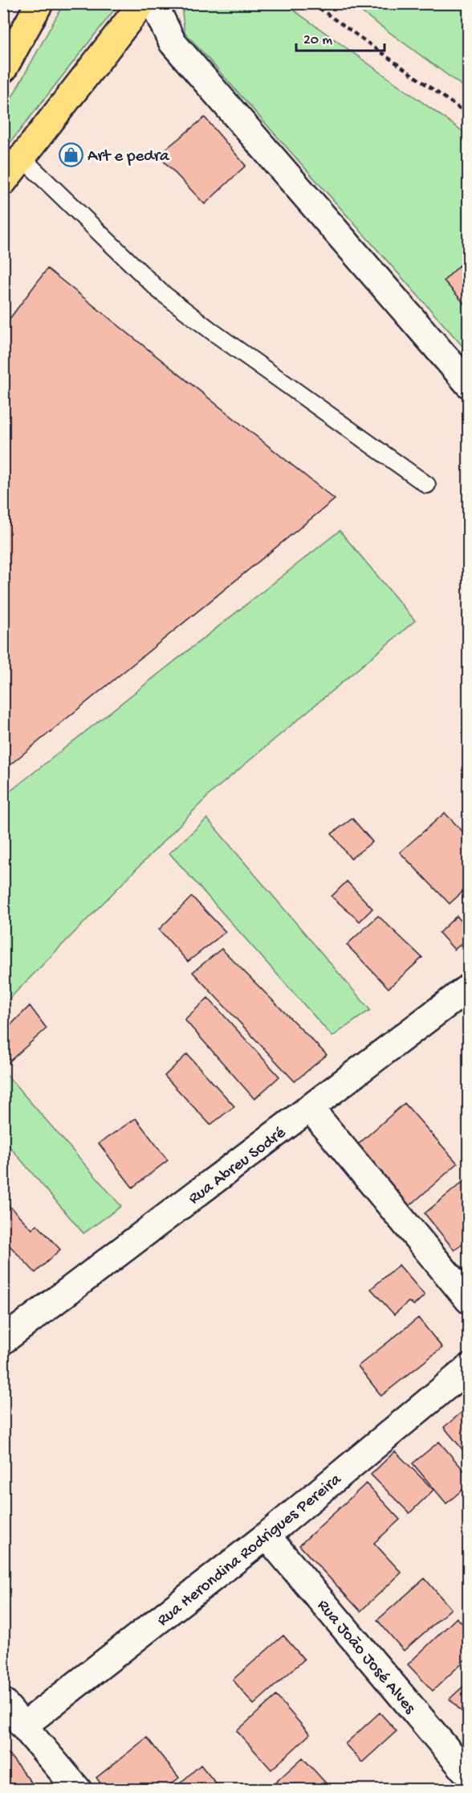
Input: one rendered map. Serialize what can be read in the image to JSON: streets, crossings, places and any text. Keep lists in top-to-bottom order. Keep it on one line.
{"streets":{"street":["Rua Abreu Sodré","Rua Herondina Rodrigues Pereira","Rua João José Alves"]},"crossings":[["Rua Herondina Rodrigues Pereira","Rua João José Alves"]],"places":{"shop":["Art e pedra"]},"scale_bar":"20 m"}
